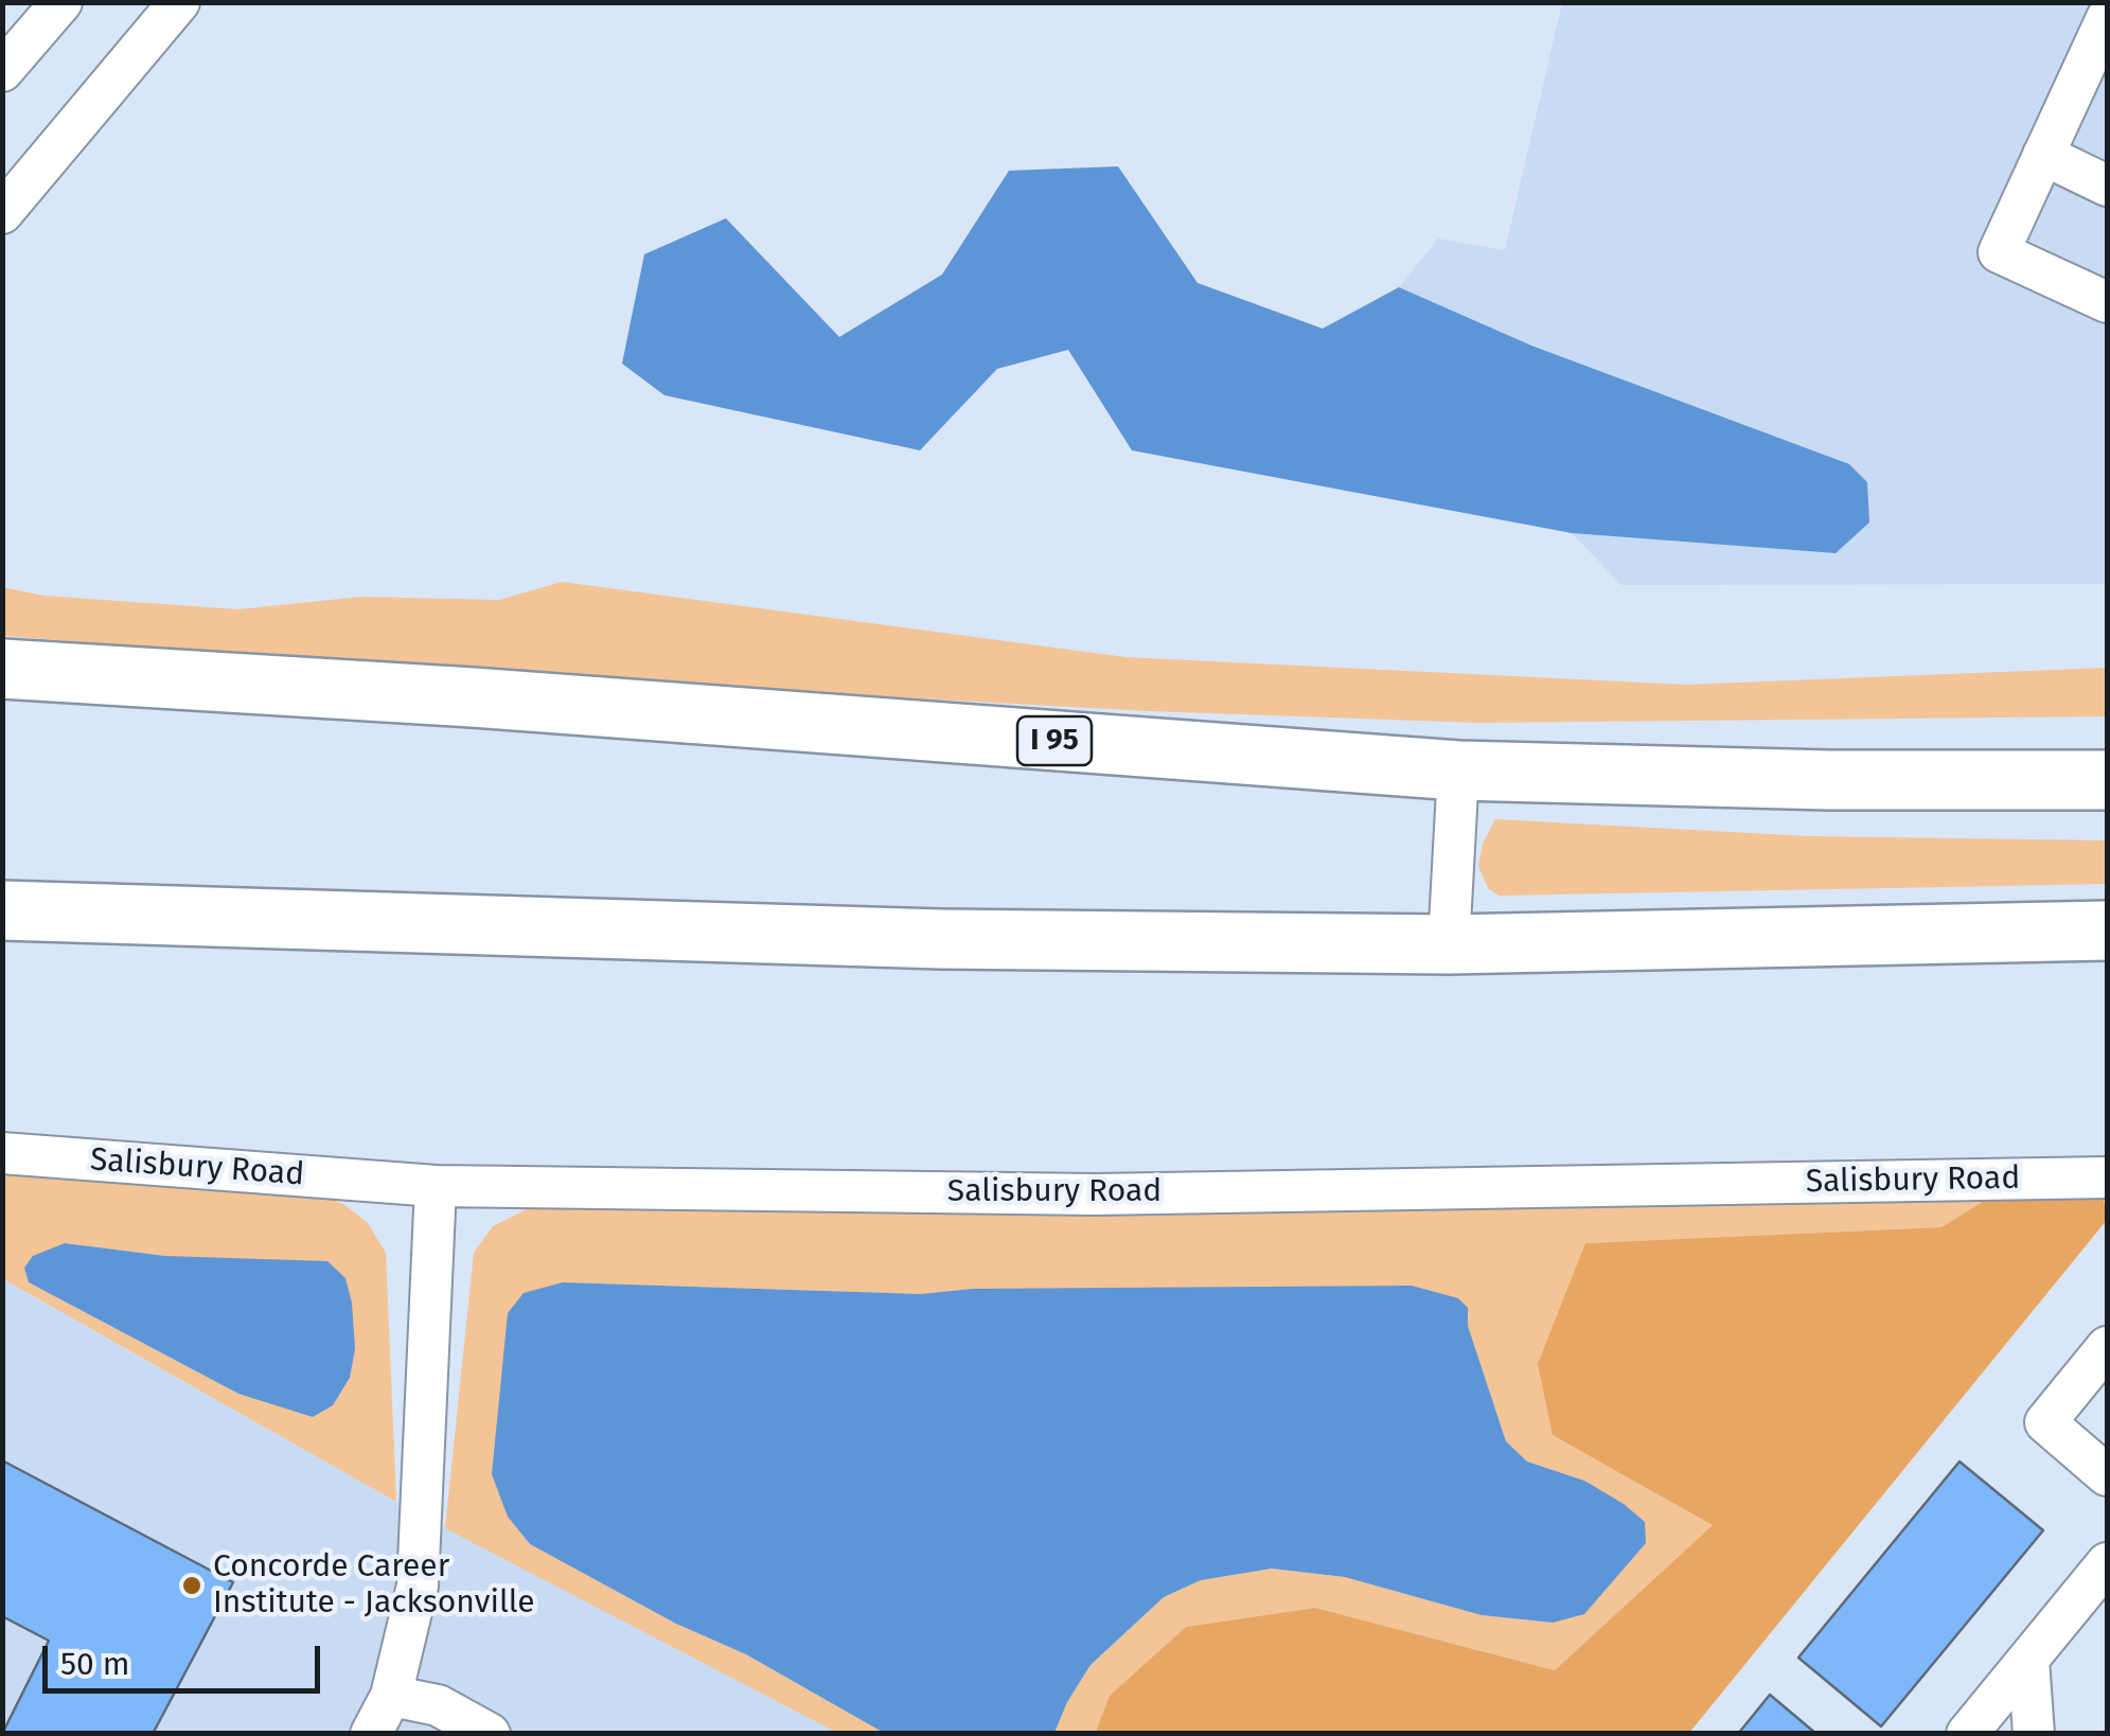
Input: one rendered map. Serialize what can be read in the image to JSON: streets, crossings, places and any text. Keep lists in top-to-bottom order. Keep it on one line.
{"streets":{"highway":["I 95"],"street":["Salisbury Road"]},"places":["Concorde Career Institute - Jacksonville"],"scale_bar":"50 m"}
